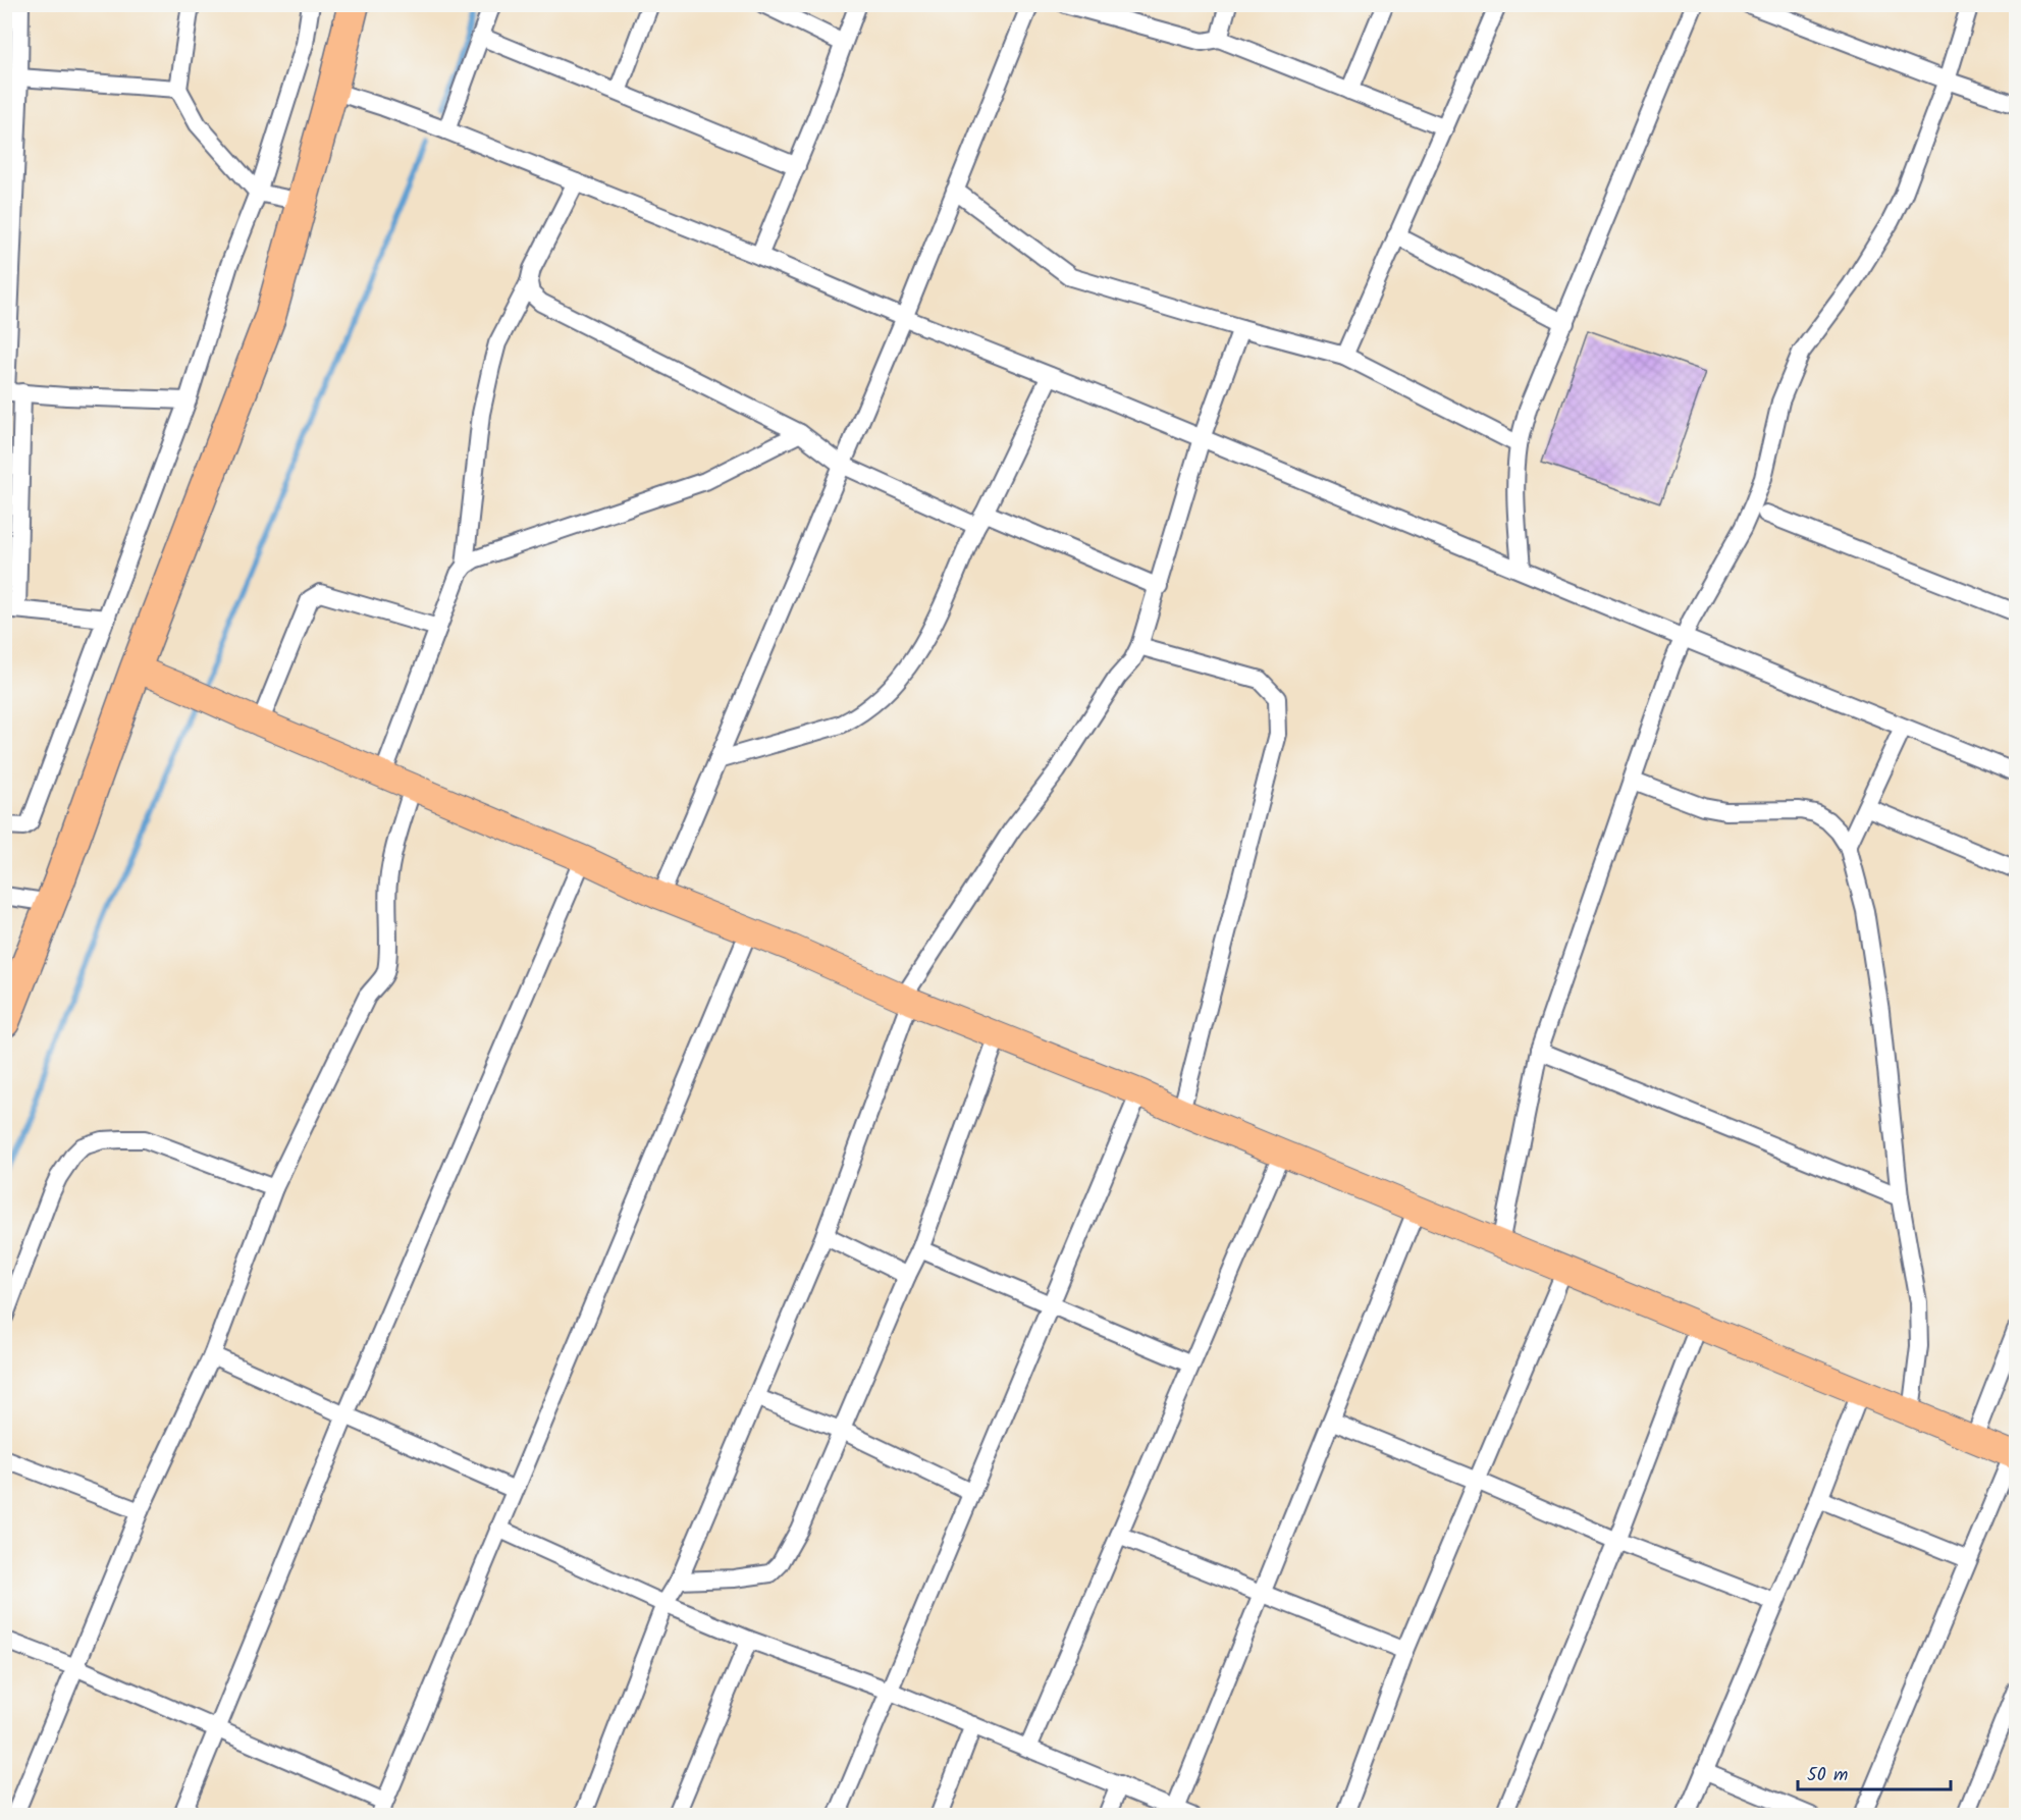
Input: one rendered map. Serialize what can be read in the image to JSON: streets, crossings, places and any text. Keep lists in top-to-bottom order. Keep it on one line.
{"scale_bar":"50 m"}
